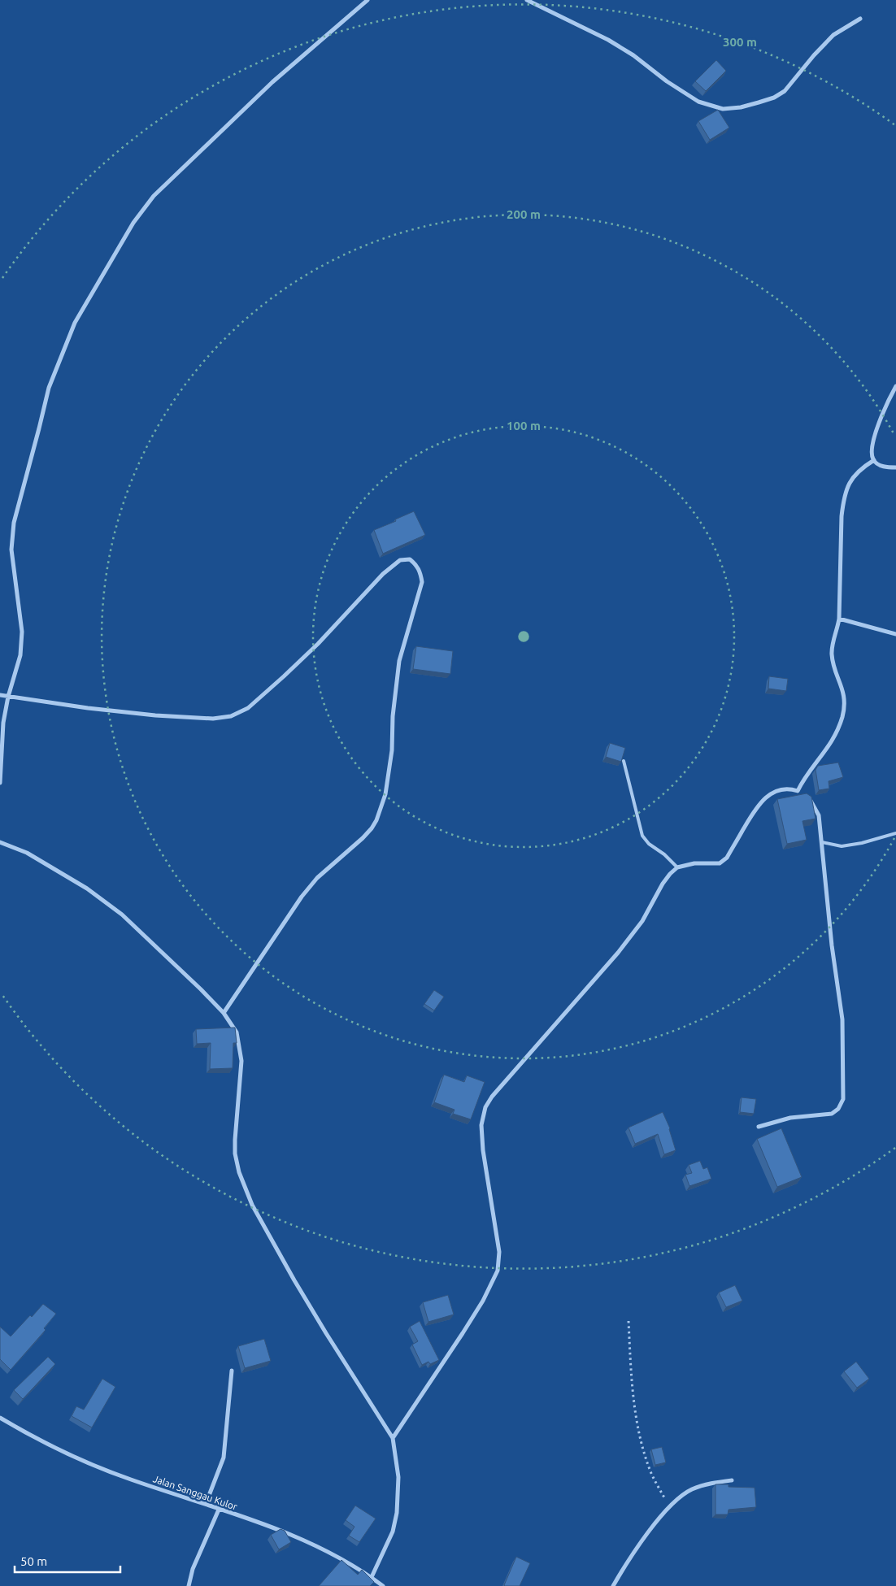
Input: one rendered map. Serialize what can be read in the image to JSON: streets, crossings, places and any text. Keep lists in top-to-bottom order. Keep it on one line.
{"streets":{"street":["Jalan Sanggau Kulor"]},"scale_bar":"50 m","rings":["300 m","200 m","100 m"]}
